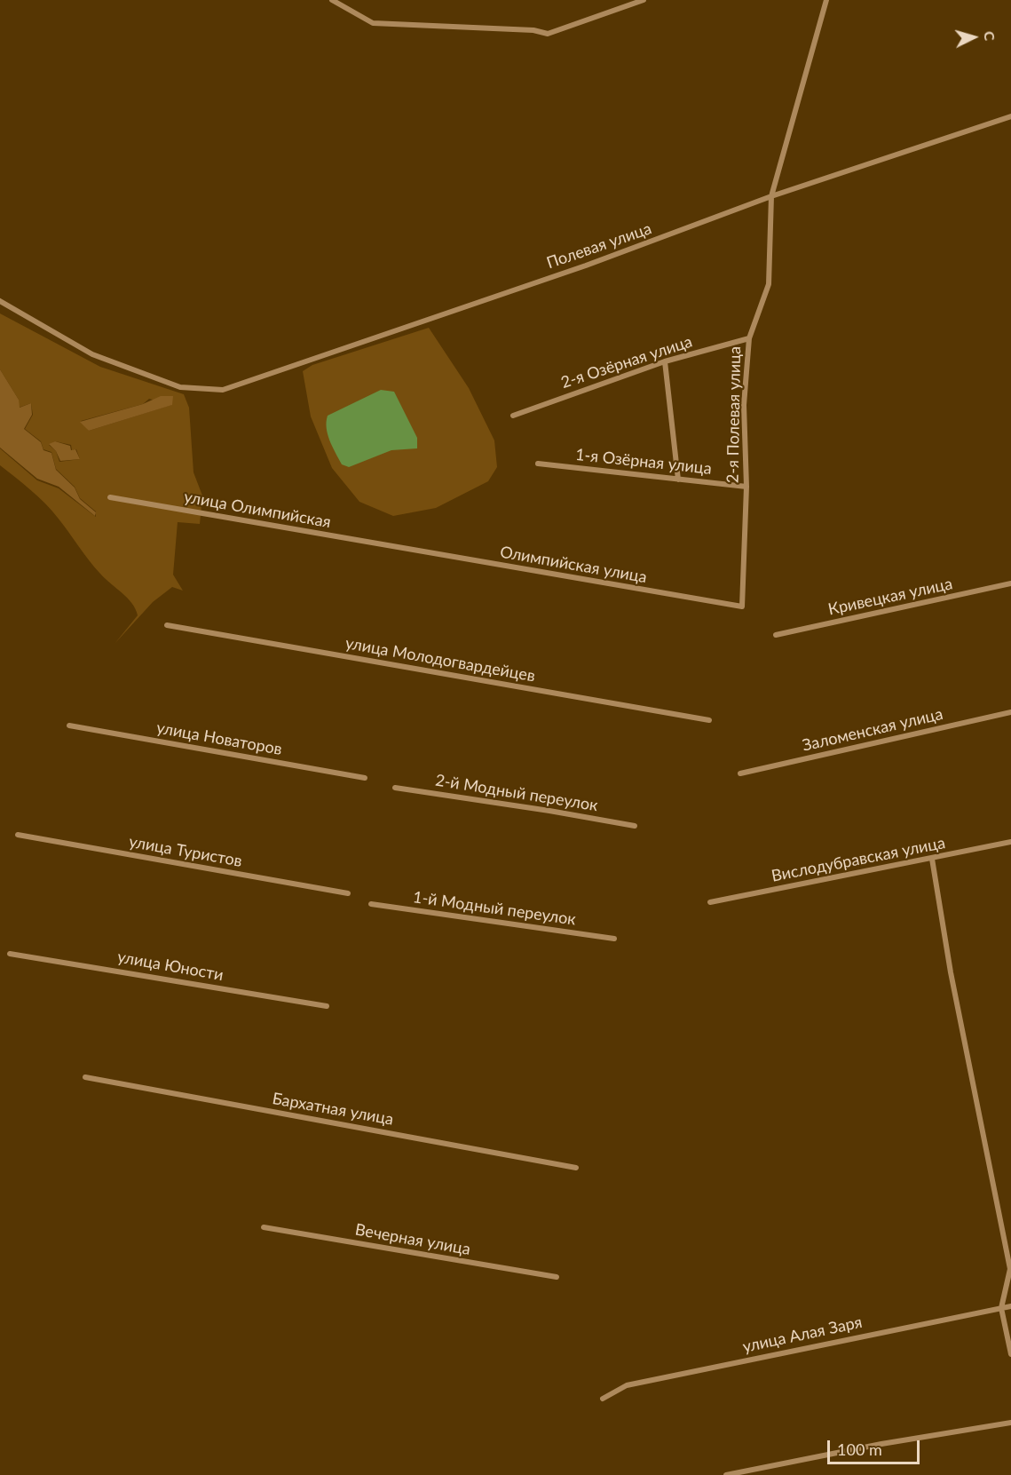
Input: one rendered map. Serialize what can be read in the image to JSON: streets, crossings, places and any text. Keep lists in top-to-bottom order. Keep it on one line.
{"streets":{"street":["Полевая улица","2-я Озёрная улица","2-я Полевая улица","1-я Озёрная улица","улица Олимпийская","Олимпийская улица","Кривецкая улица","улица Молодогвардейцев","Заломенская улица","улица Новаторов","2-й Модный переулок","улица Туристов","Вислодубравская улица","1-й Модный переулок","улица Юности","Бархатная улица","Вечерная улица","улица Алая Заря"]},"crossings":[["Полевая улица","2-я Полевая улица"],["2-я Озёрная улица","2-я Полевая улица"],["2-я Полевая улица","1-я Озёрная улица"],["2-я Полевая улица","Олимпийская улица"],["улица Олимпийская","Олимпийская улица"]],"scale_bar":"100 m","north":"right"}
